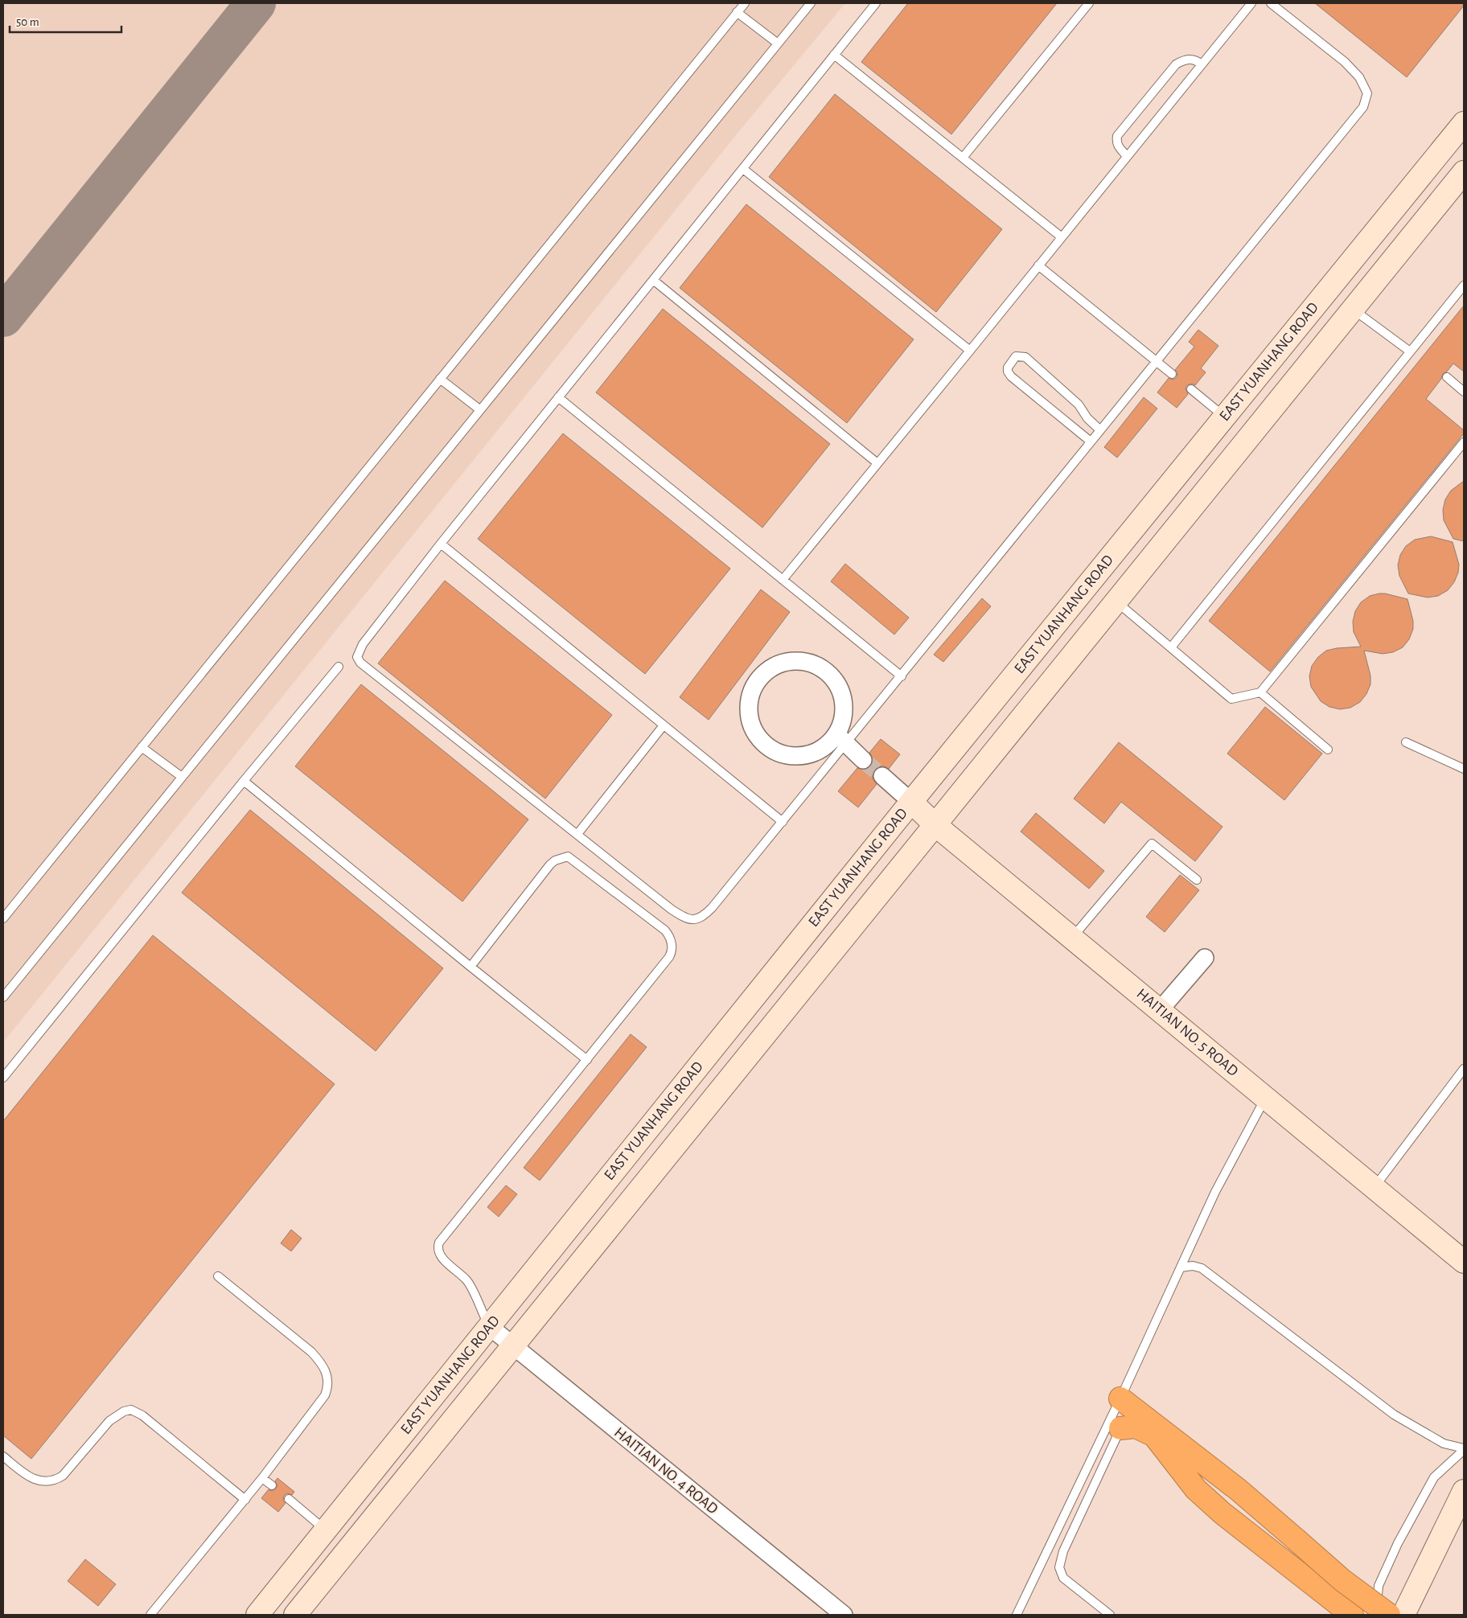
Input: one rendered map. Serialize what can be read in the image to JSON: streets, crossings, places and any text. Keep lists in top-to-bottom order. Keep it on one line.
{"streets":{"street":["EAST YUANHANG ROAD","HAITIAN NO. 5 ROAD","HAITIAN NO. 4 ROAD"]},"crossings":[["EAST YUANHANG ROAD","HAITIAN NO. 5 ROAD"],["EAST YUANHANG ROAD","HAITIAN NO. 4 ROAD"]],"scale_bar":"50 m"}
